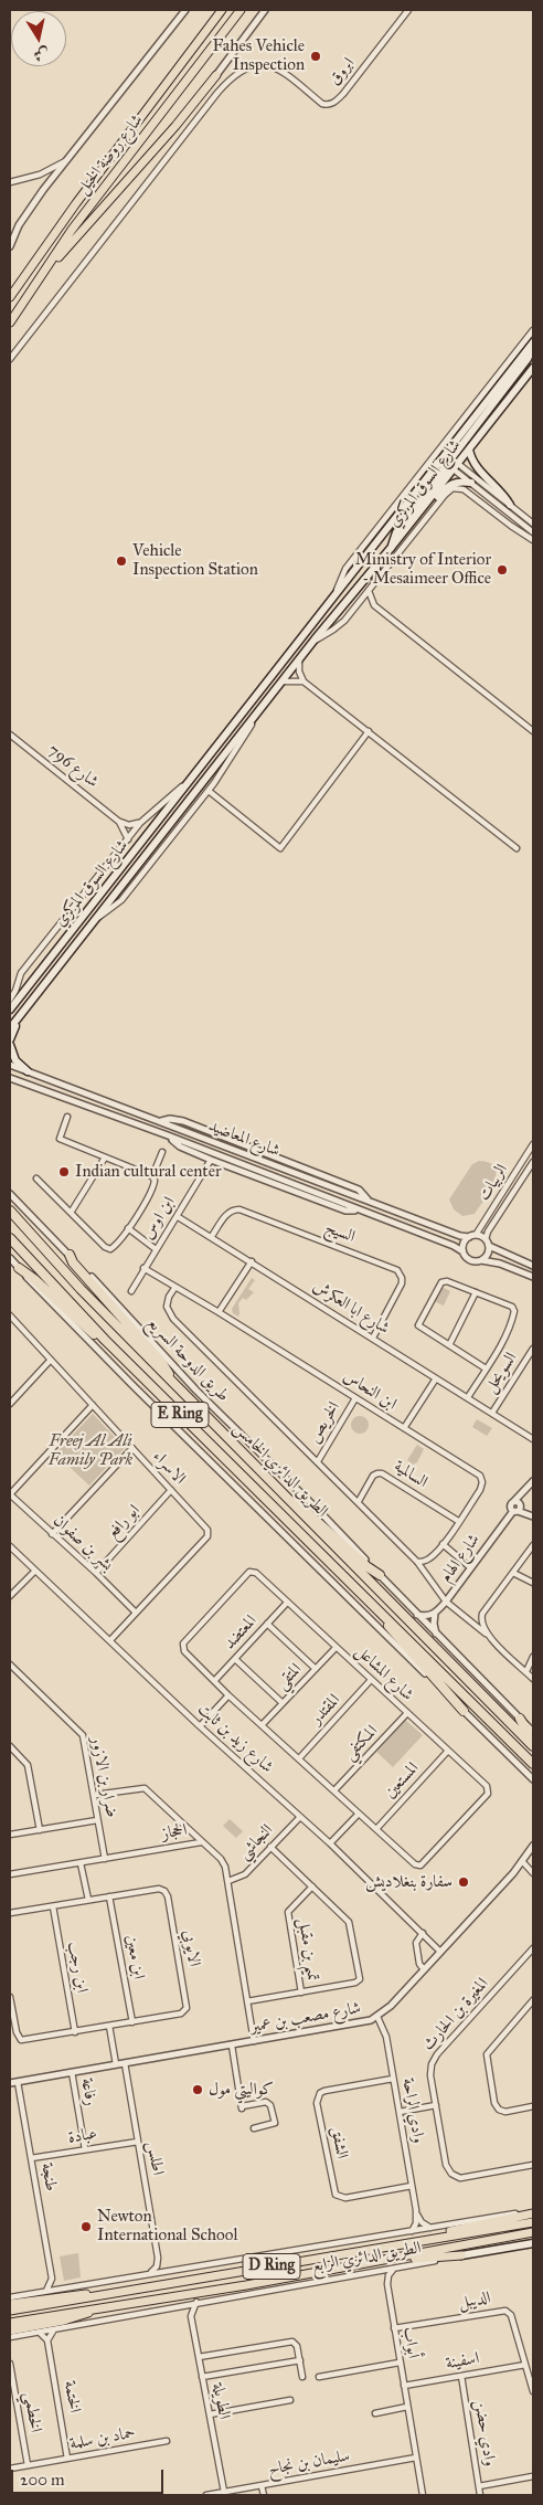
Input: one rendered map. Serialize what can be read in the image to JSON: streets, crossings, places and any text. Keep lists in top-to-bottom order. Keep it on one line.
{"streets":{"highway":["E Ring","الطريق الدائري الخامس"],"main road":["شارع روضة الخيل","شارع السوق المركزي","الطريق الدائري الرابع","D Ring"],"street":["ابروق","شارع 796","شارع المعاضيد","الربيات","ابن اوس","السيج","شارع ابا العكرش","طريق الدوحة السريع","السويحل","ابن النحاس","الخريص","الاسراء","السالمية","ابو رافع","بشر بن صفوان","شارع الهام","المعتضد","شارع المشاعل","المتقي","المقتدر","شارع زيد بن ثابت","المكتفي","ضرار بن الازور","المستعين","الحجاز","النجاشي","الايوبي","تميم بن مقبل","ابن معين","ابن رجب","المغيرة بن الحارث","شارع مصعب بن عمير","رفاعة","وادي الراحة","عبادة","الشفق","اطلس","طنجة","الديبل","أبواب","اسفينة","الختمة","الطويلة","الخطمي","وادي حضن","حماد بن سلمة","سليمان بن نجاح"]},"crossings":[["شارع السوق المركزي","شارع 796"],["شارع المعاضيد","الربيات"],["ابن اوس","شارع ابا العكرش"],["ابن اوس","ابن النحاس"],["السيج","شارع ابا العكرش"],["شارع ابا العكرش","السويحل"],["ابن النحاس","الخريص"],["ابن النحاس","السالمية"],["الاسراء","ابو رافع"],["الاسراء","بشر بن صفوان"],["الاسراء","شارع زيد بن ثابت"],["ابو رافع","بشر بن صفوان"],["المعتضد","شارع المشاعل"],["شارع المشاعل","المتقي"],["شارع المشاعل","المقتدر"],["شارع المشاعل","المكتفي"],["شارع المشاعل","المستعين"],["شارع زيد بن ثابت","النجاشي"],["شارع زيد بن ثابت","شارع مصعب بن عمير"],["ضرار بن الازور","الحجاز"],["الحجاز","النجاشي"],["الحجاز","تميم بن مقبل"],["الحجاز","شارع مصعب بن عمير"],["النجاشي","تميم بن مقبل"],["الايوبي","ابن معين"],["الايوبي","ابن رجب"],["شارع مصعب بن عمير","رفاعة"],["شارع مصعب بن عمير","وادي الراحة"],["شارع مصعب بن عمير","اطلس"],["شارع مصعب بن عمير","طنجة"],["رفاعة","عبادة"],["وادي الراحة","الشفق"],["وادي الراحة","الطريق الدائري الرابع"],["عبادة","اطلس"],["عبادة","طنجة"],["الطريق الدائري الرابع","D Ring"],["الديبل","أبواب"],["الديبل","اسفينة"],["أبواب","اسفينة"],["أبواب","سليمان بن نجاح"],["اسفينة","وادي حضن"],["الختمة","حماد بن سلمة"],["الطويلة","سليمان بن نجاح"],["الخطمي","حماد بن سلمة"]],"parks":["Freej Al Ali Family Park"],"places":["Fahes Vehicle Inspection","Vehicle Inspection Station","Ministry of Interior - Mesaimeer Office","Indian cultural center","سفارة بنغلاديش","كواليتي مول","Newton International School"],"scale_bar":"200 m","north":"bottom"}
